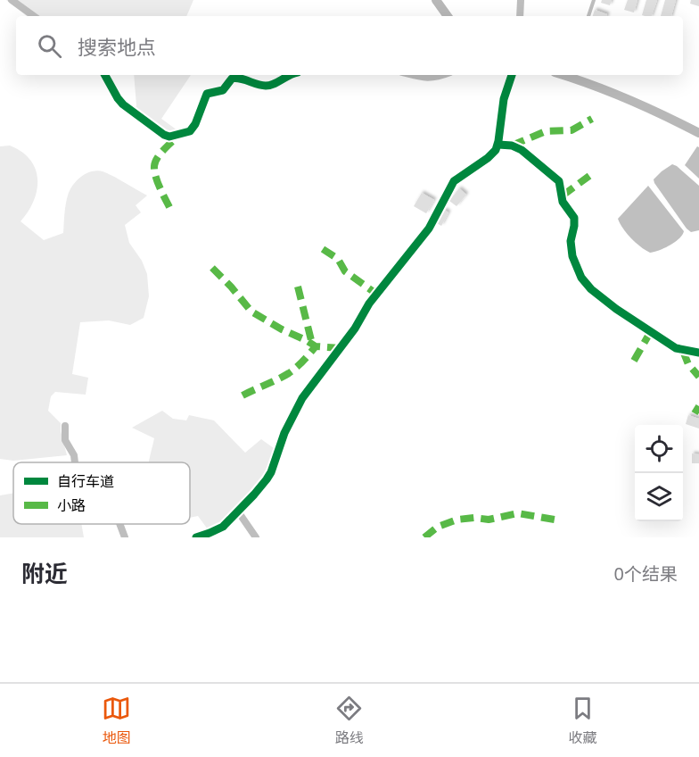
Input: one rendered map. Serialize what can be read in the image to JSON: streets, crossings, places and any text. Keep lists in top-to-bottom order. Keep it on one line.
{"legend":["自行车道","小路"],"page":{"search":"搜索地点","heading":["附近","0个结果"],"nav":["地图","路线","收藏"]}}
